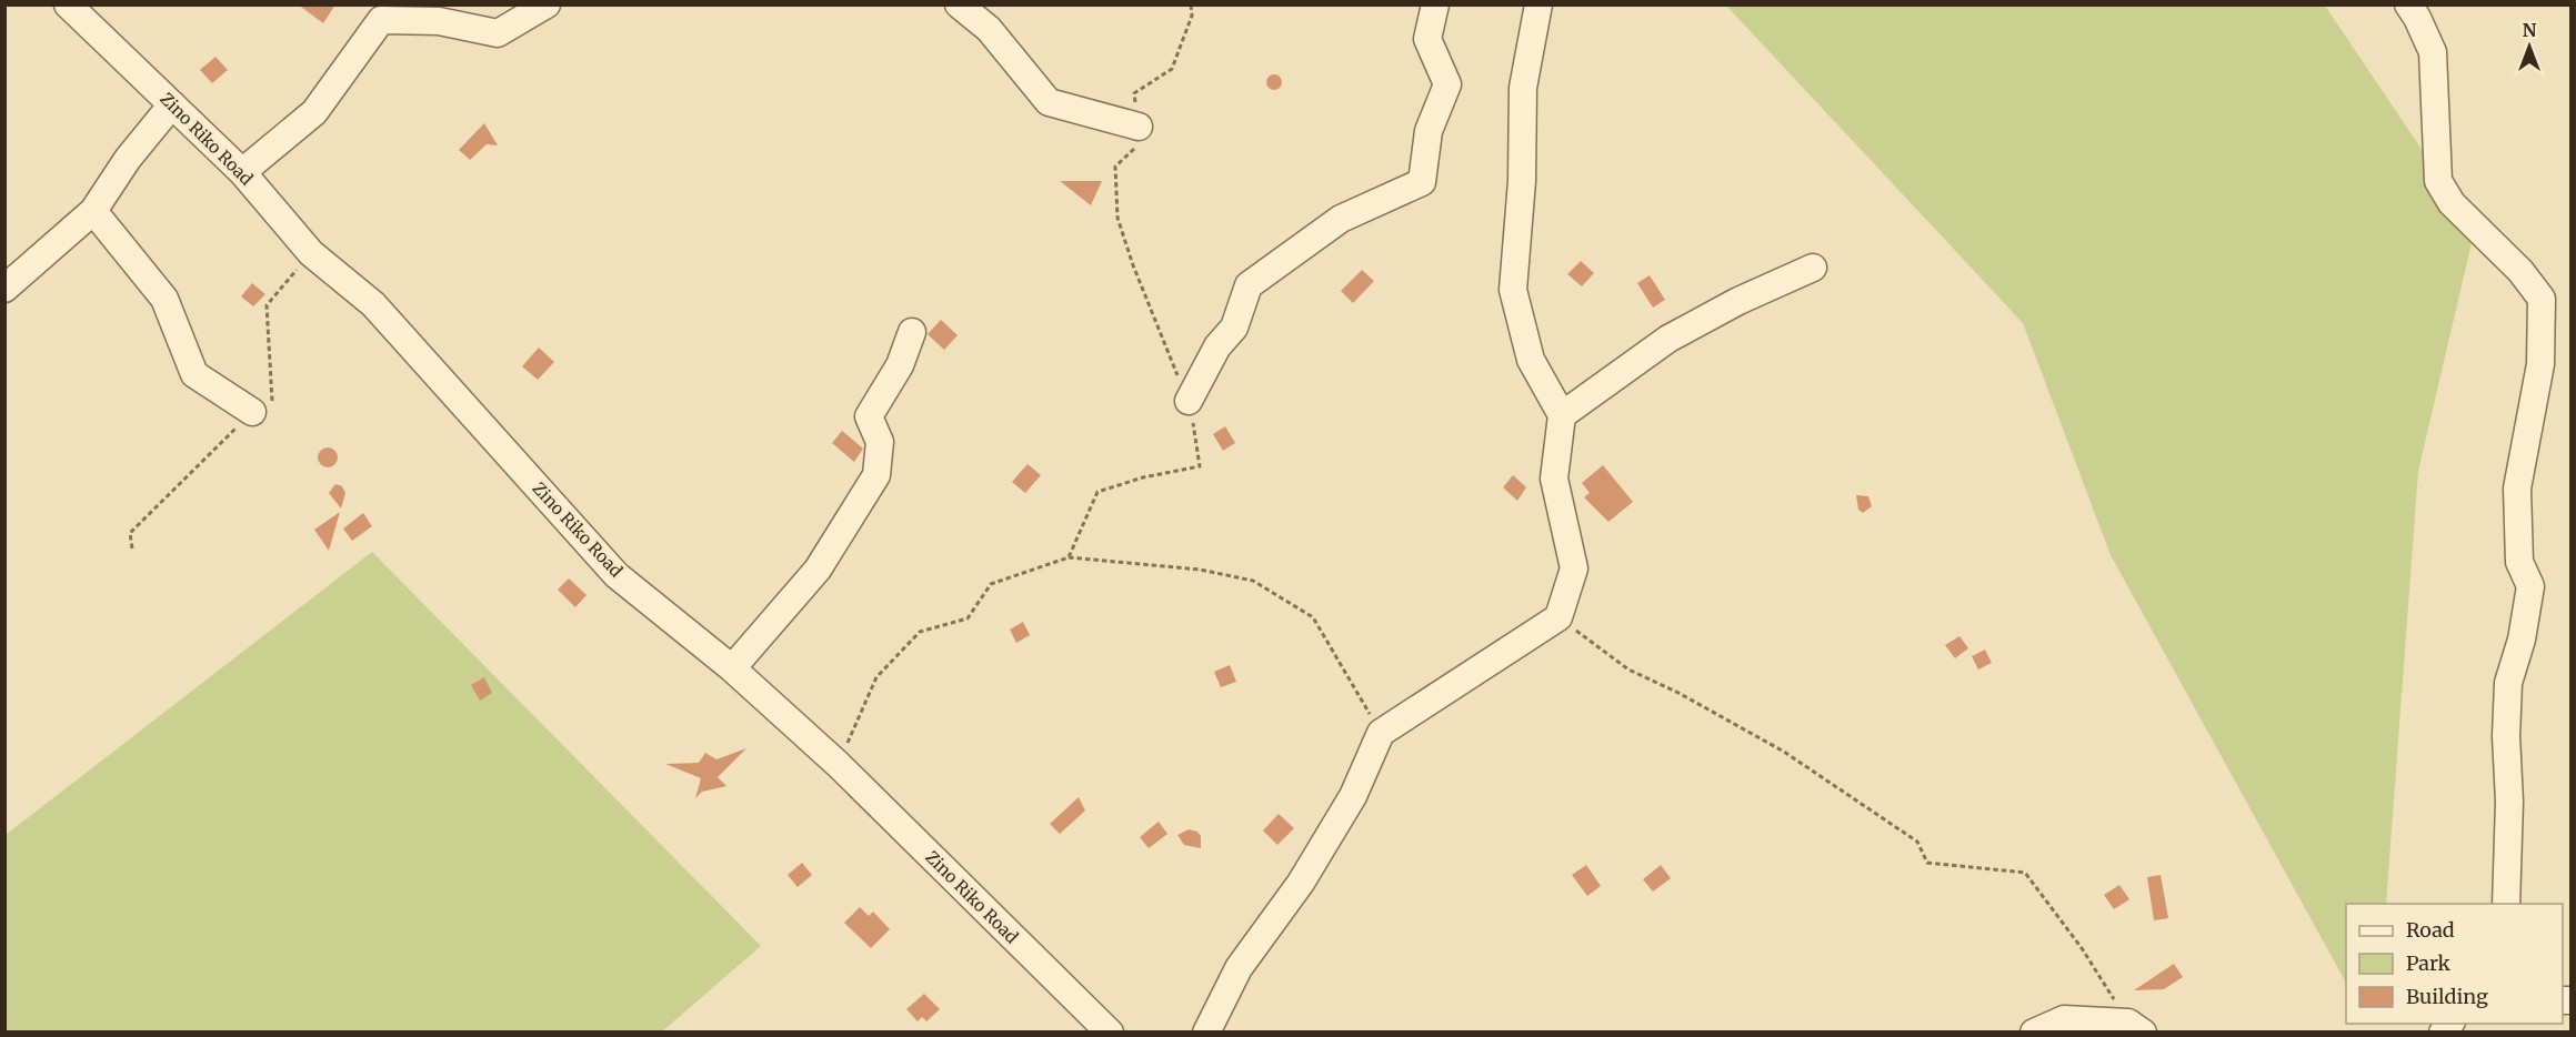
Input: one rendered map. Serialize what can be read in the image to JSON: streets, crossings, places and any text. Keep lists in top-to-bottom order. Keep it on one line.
{"streets":{"street":["Zino Riko Road"]},"legend":["Road","Park","Building"],"north":"top"}
